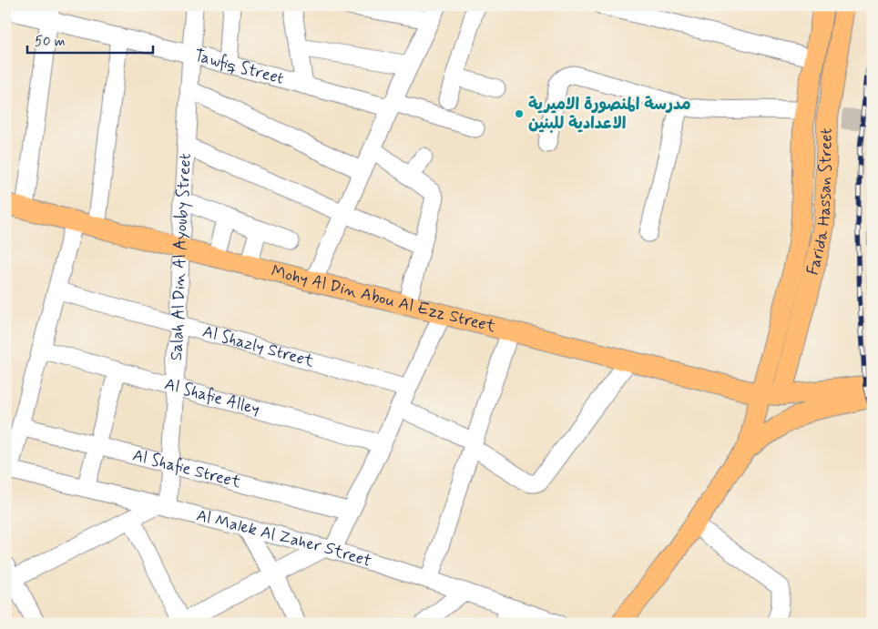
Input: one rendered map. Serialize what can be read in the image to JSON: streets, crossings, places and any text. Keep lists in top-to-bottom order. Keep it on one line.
{"streets":{"main road":["Farida Hassan Street","Mohy Al Din Abou Al Ezz Street"],"street":["Tawfiq Street","Salah Al Din Al Ayouby Street","Al Shazly Street","Al Shafie Alley","Al Shafie Street","Al Malek Al Zaher Street"]},"crossings":[["Tawfiq Street","Salah Al Din Al Ayouby Street"],["Farida Hassan Street","Mohy Al Din Abou Al Ezz Street"],["Salah Al Din Al Ayouby Street","Mohy Al Din Abou Al Ezz Street"],["Salah Al Din Al Ayouby Street","Al Shazly Street"],["Salah Al Din Al Ayouby Street","Al Shafie Alley"],["Salah Al Din Al Ayouby Street","Al Shafie Street"],["Salah Al Din Al Ayouby Street","Al Malek Al Zaher Street"]],"places":["مدرسة المنصورة الاميرية الاعدادية للبنين"],"scale_bar":"50 m"}
